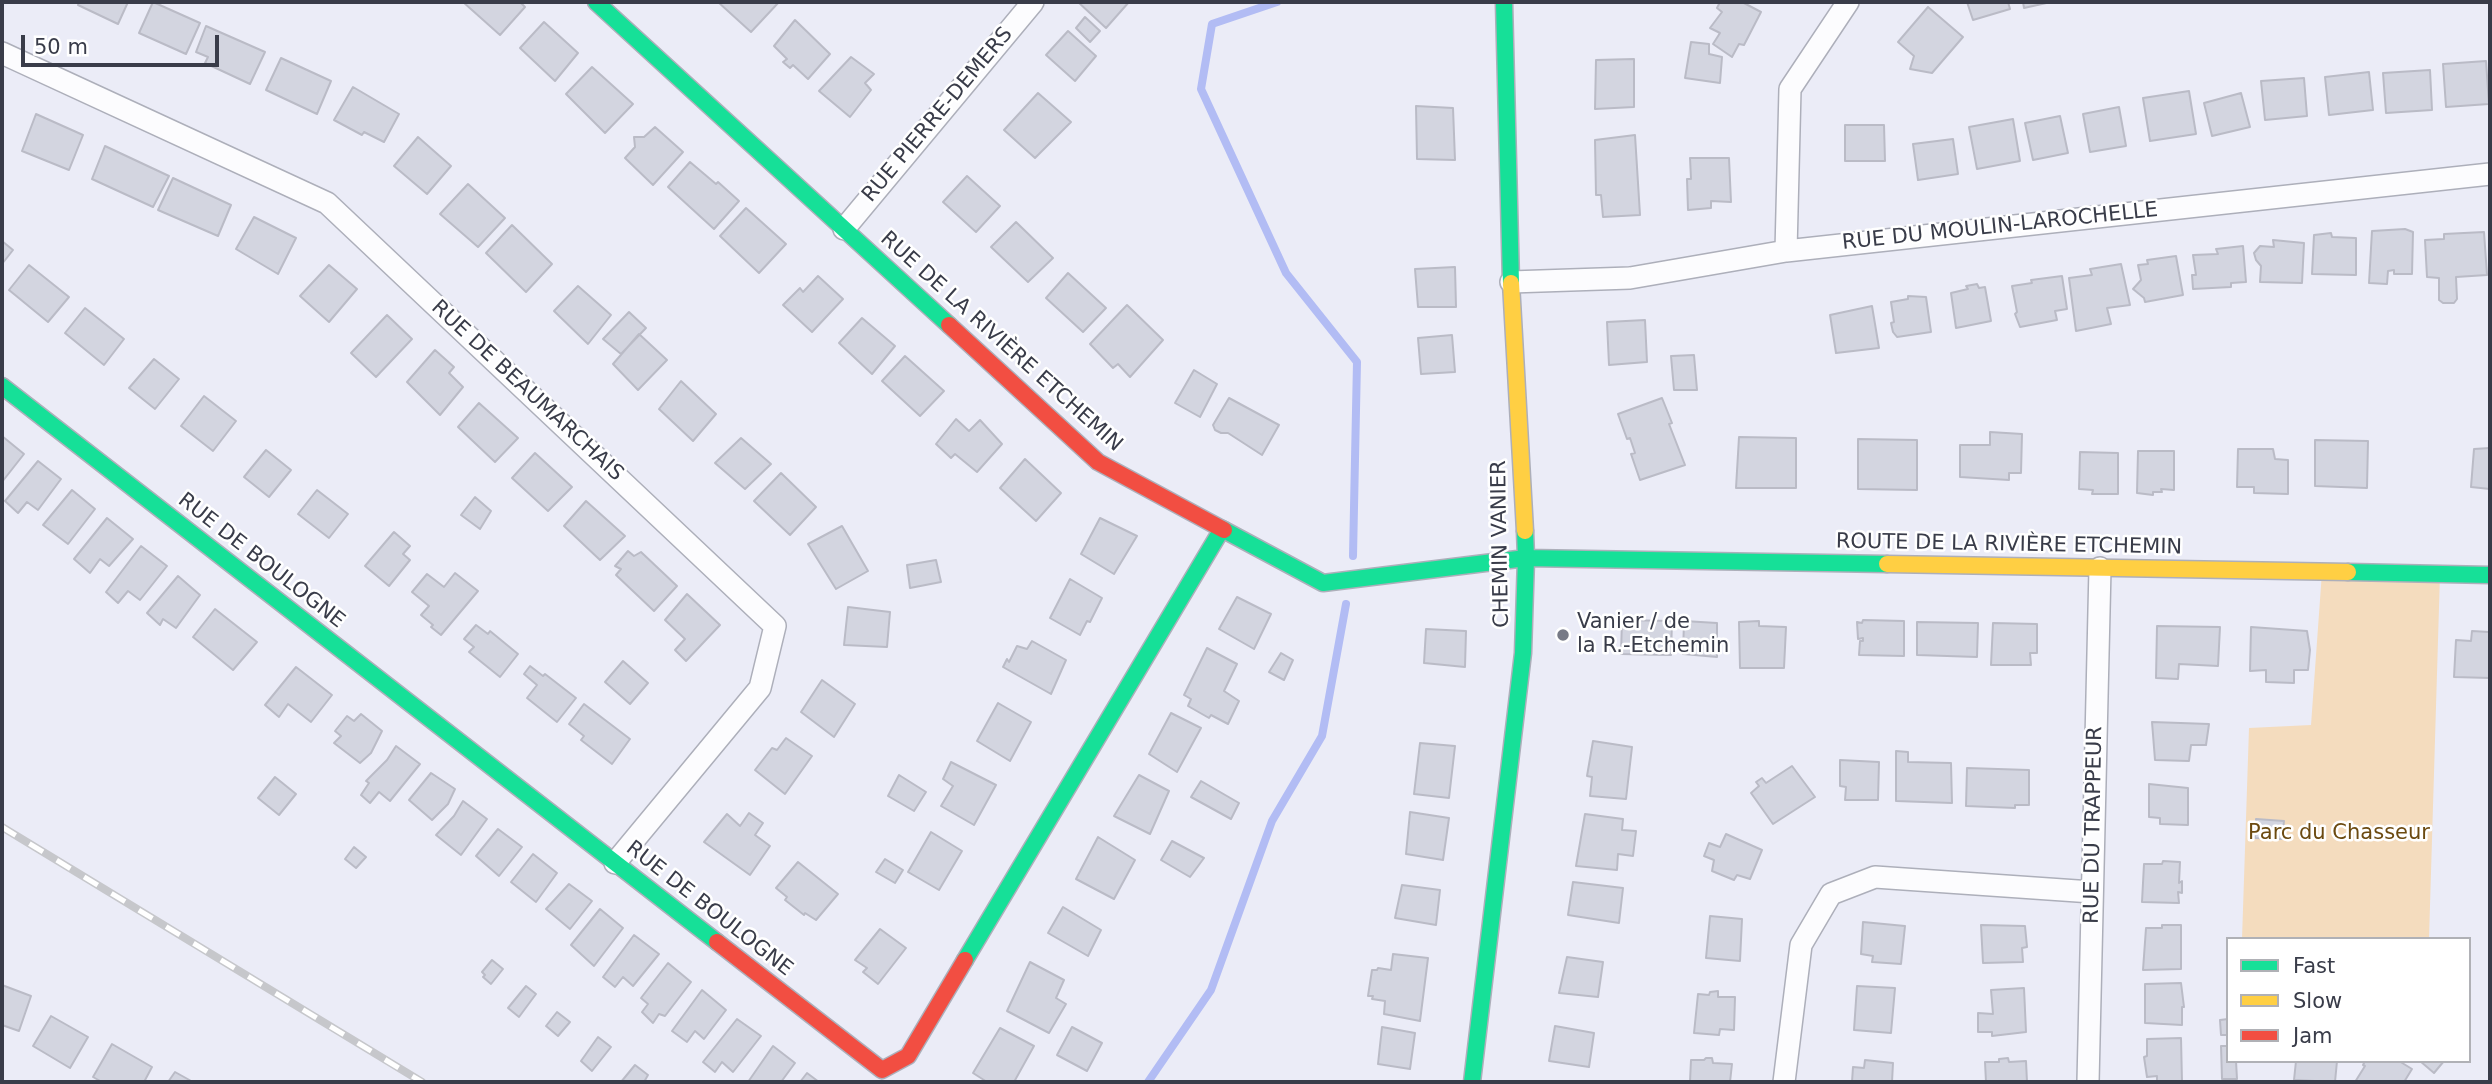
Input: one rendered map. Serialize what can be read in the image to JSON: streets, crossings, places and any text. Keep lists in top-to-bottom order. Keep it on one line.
{"streets":{"street":["RUE PIERRE-DEMERS","RUE DU MOULIN-LAROCHELLE","RUE DE LA RIVIÈRE ETCHEMIN","RUE DE BEAUMARCHAIS","CHEMIN VANIER","ROUTE DE LA RIVIÈRE ETCHEMIN","RUE DE BOULOGNE","RUE DU TRAPPEUR"]},"crossings":[["RUE PIERRE-DEMERS","RUE DE LA RIVIÈRE ETCHEMIN"],["RUE DU MOULIN-LAROCHELLE","CHEMIN VANIER"],["RUE DE LA RIVIÈRE ETCHEMIN","CHEMIN VANIER"],["RUE DE LA RIVIÈRE ETCHEMIN","ROUTE DE LA RIVIÈRE ETCHEMIN"],["RUE DE LA RIVIÈRE ETCHEMIN","RUE DE BOULOGNE"],["RUE DE BEAUMARCHAIS","RUE DE BOULOGNE"],["CHEMIN VANIER","ROUTE DE LA RIVIÈRE ETCHEMIN"],["ROUTE DE LA RIVIÈRE ETCHEMIN","RUE DU TRAPPEUR"]],"parks":["Parc du Chasseur"],"places":["Vanier / de la R.-Etchemin"],"legend":["Fast","Slow","Jam"],"scale_bar":"50 m"}
